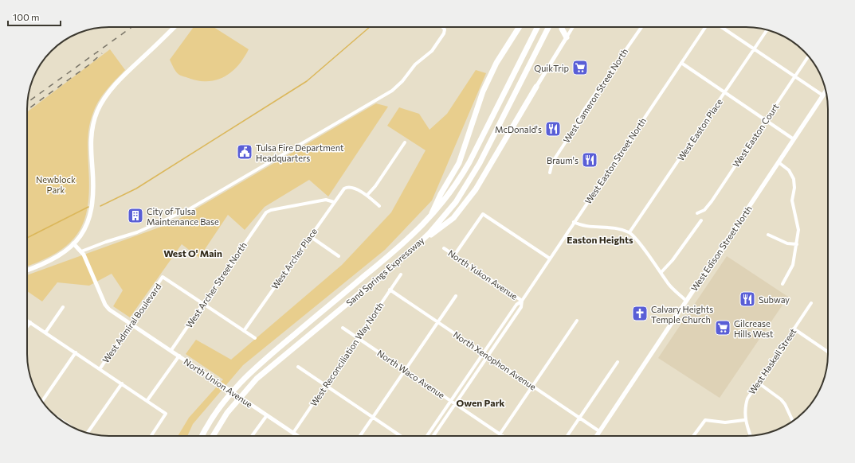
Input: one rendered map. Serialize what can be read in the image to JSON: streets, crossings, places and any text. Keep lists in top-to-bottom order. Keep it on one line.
{"streets":{"highway":["Sand Springs Expressway"],"main road":["West Edison Street North"],"street":["West Cameron Street North","West Easton Place","West Easton Court","West Easton Street North","West Archer Place","North Yukon Avenue","West Archer Street North","West Admiral Boulevard","West Reconciliation Way North","North Xenophon Avenue","West Haskell Street","North Waco Avenue","North Union Avenue"]},"crossings":[["West Easton Street North","North Yukon Avenue"],["West Easton Street North","North Xenophon Avenue"],["West Easton Street North","North Waco Avenue"],["West Edison Street North","North Xenophon Avenue"],["West Archer Place","West Archer Street North"],["West Archer Street North","West Admiral Boulevard"],["West Archer Street North","North Union Avenue"],["West Admiral Boulevard","North Union Avenue"],["West Reconciliation Way North","North Xenophon Avenue"],["West Reconciliation Way North","North Waco Avenue"],["West Reconciliation Way North","North Union Avenue"]],"districts":["Easton Heights","West O' Main","Owen Park"],"parks":["Newblock Park"],"places":{"supermarket":["QuikTrip","Gilcrease Hills West"],"restaurant":["McDonald's","Braum's","Subway"],"public building":["Tulsa Fire Department Headquarters"],"building":["City of Tulsa Maintenance Base"],"church":["Calvary Heights Temple Church"]},"scale_bar":"100 m"}
